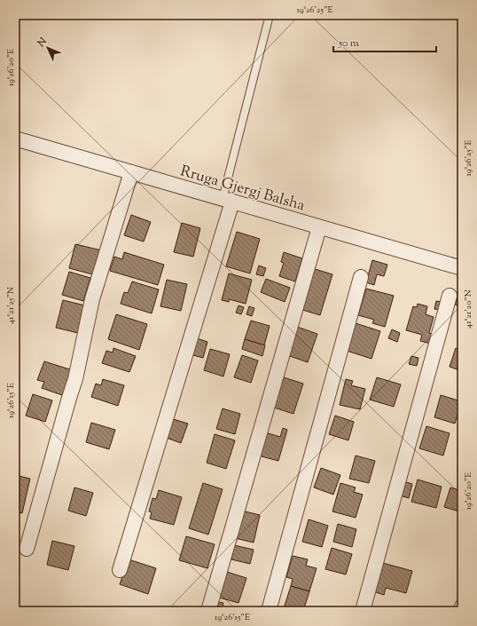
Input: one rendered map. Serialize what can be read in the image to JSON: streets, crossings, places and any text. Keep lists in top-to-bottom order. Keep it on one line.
{"streets":{"street":["Rruga Gjergj Balsha"]},"scale_bar":"50 m","north":"top left","coordinates":["19°26'25\"E","19°26'20\"E","41°21'25\"N","41°21'20\"N","19°26'15\"E"]}
